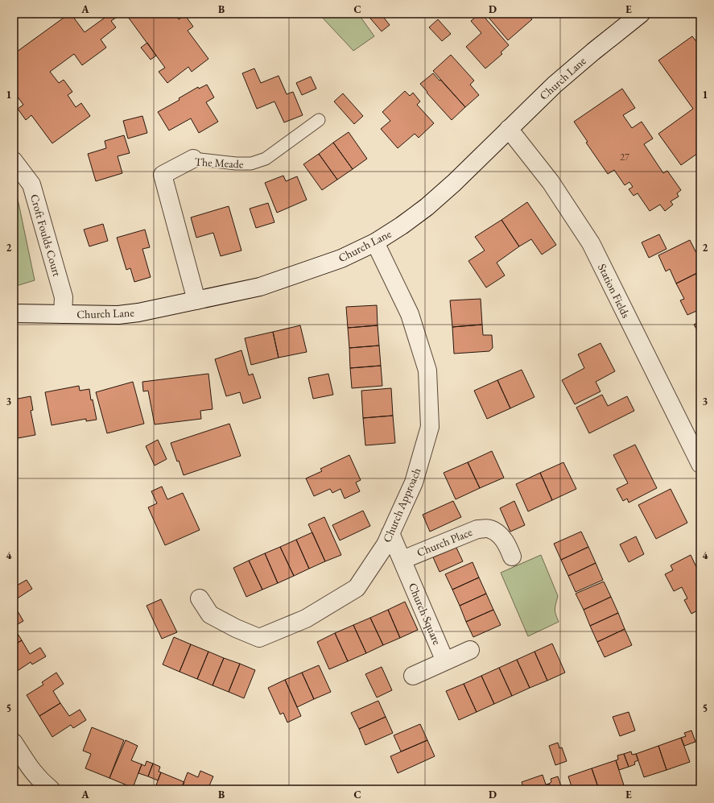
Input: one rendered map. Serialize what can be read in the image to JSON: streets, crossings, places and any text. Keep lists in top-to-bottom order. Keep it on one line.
{"streets":{"street":["Church Lane","The Meade","Croft Foulds Court","Station Fields","Church Approach","Church Place","Church Square"]},"crossings":[["Church Lane","The Meade"],["Church Lane","Croft Foulds Court"],["Church Lane","Station Fields"],["Church Lane","Church Approach"],["Church Approach","Church Square"],["Church Place","Church Square"]],"house_numbers":["27"],"grid":{"columns":["A","B","C","D","E"],"rows":["1","2","3","4","5"]}}
